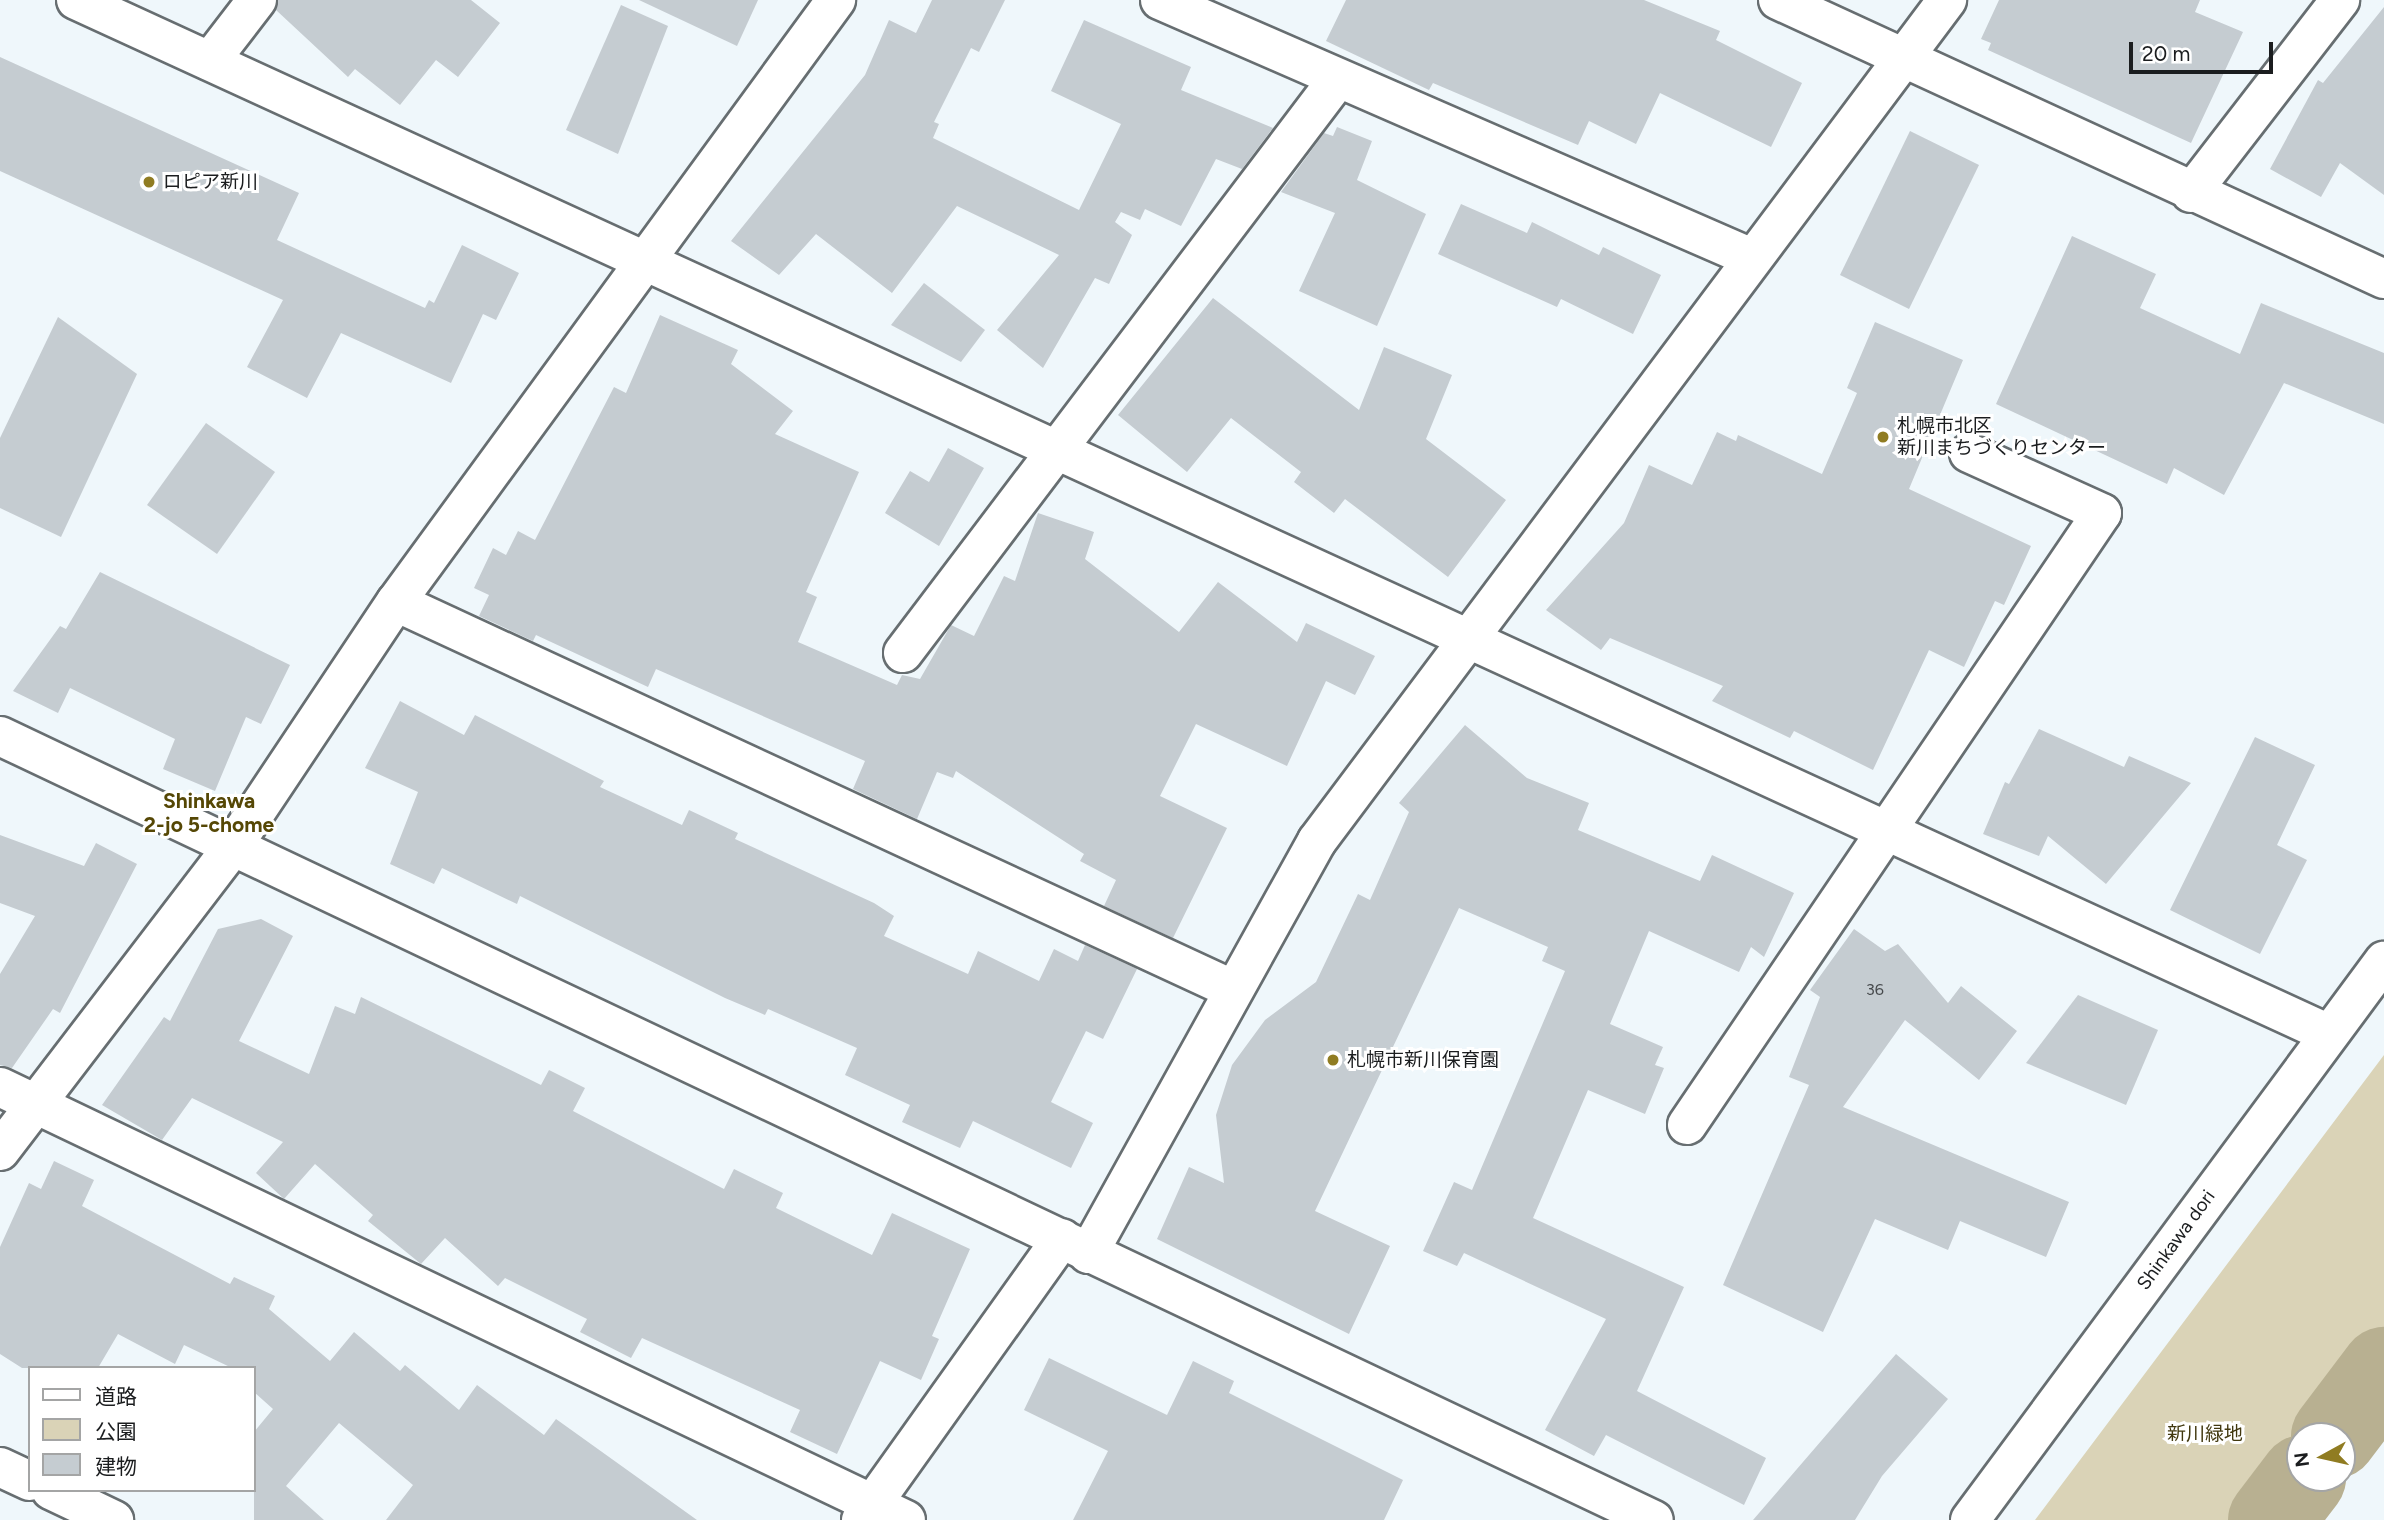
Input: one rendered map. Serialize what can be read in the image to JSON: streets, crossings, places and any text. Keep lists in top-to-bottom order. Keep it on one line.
{"streets":{"street":["Shinkawa dori"]},"districts":["Shinkawa 2-jo 5-chome"],"parks":["新川緑地"],"places":["ロピア新川","札幌市北区 新川まちづくりセンター","札幌市新川保育園"],"house_numbers":["36"],"legend":["道路","公園","建物"],"scale_bar":"20 m","north":"left"}
